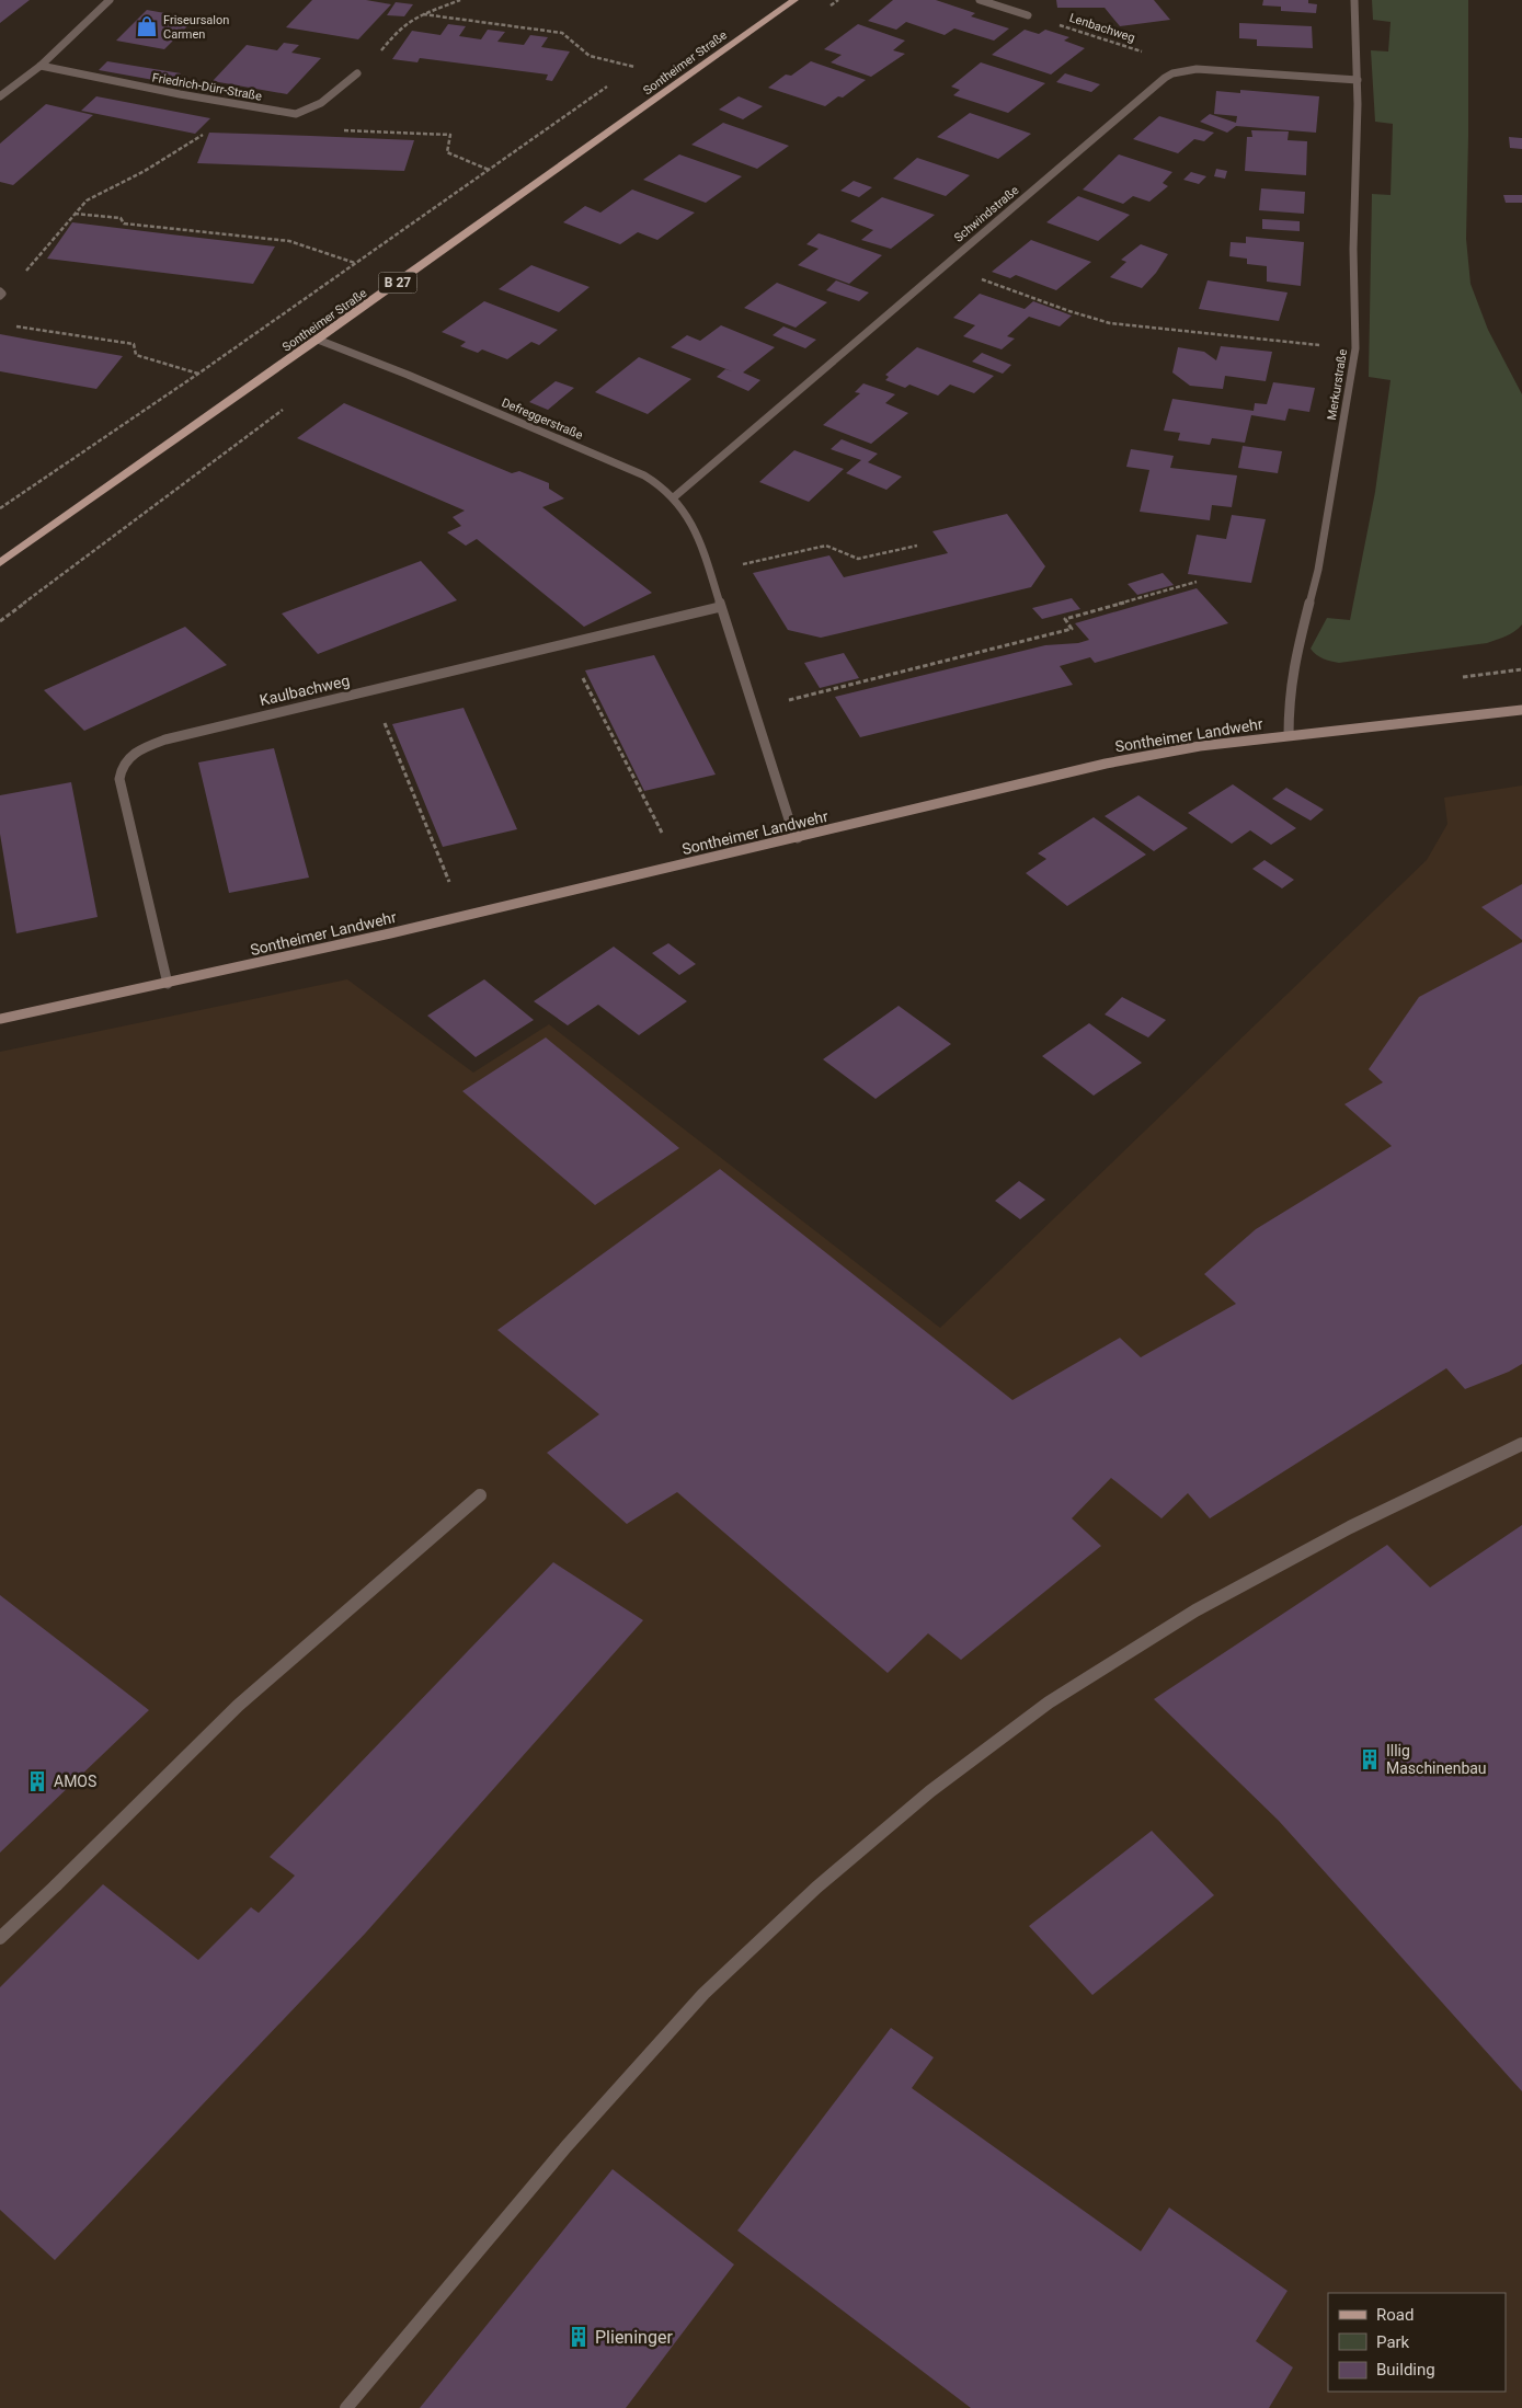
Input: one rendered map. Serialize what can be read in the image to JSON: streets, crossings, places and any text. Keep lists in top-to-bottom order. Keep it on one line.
{"streets":{"main road":["Sontheimer Straße","B 27"],"street":["Friedrich-Dürr-Straße","Schwindstraße","Merkurstraße","Defreggerstraße","Kaulbachweg","Sontheimer Landwehr"],"path":["Lenbachweg"]},"crossings":[["Lenbachweg","Schwindstraße"],["Sontheimer Straße","Defreggerstraße"],["Schwindstraße","Merkurstraße"],["Schwindstraße","Defreggerstraße"],["Merkurstraße","Sontheimer Landwehr"],["Defreggerstraße","Kaulbachweg"],["Defreggerstraße","Sontheimer Landwehr"],["Kaulbachweg","Sontheimer Landwehr"]],"places":{"shop":["Friseursalon Carmen"],"building":["Illig Maschinenbau","AMOS","Plieninger"]},"legend":["Road","Park","Building"]}
